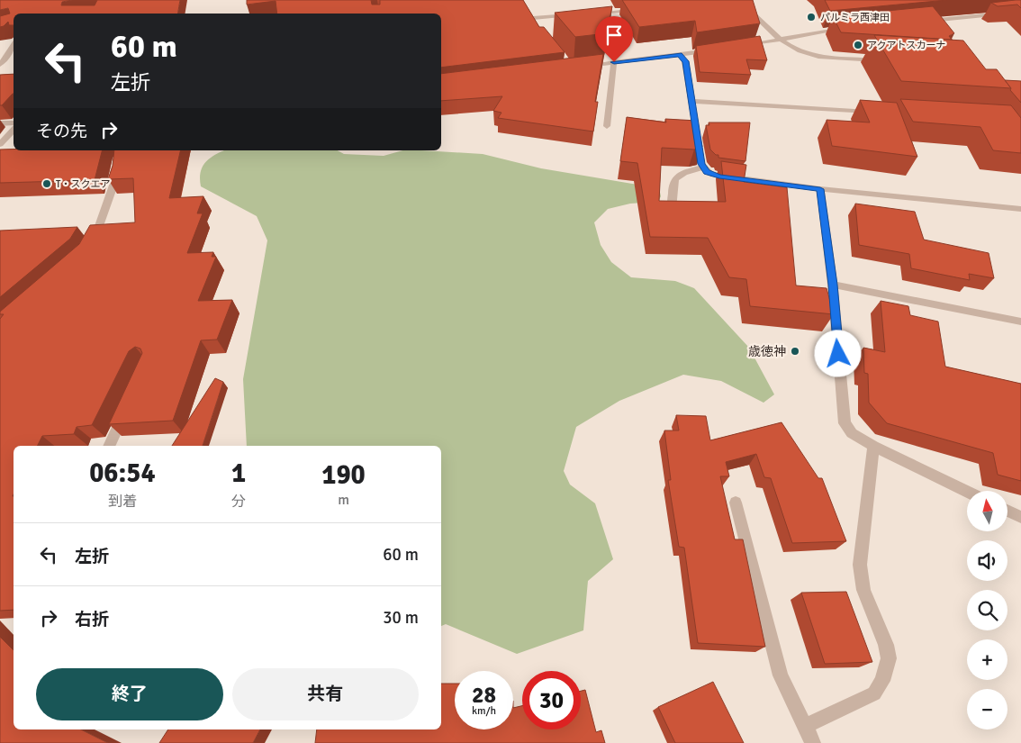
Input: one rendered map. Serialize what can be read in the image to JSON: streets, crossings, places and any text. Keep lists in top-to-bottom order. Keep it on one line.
{"places":["パルミラ西津田","アクアトスカーナ","T・スクエア","歳徳神"],"north":"top","page":{"turn":["60 m","左折"],"then":"その先","eta":["06:54","到着","1","分","190","m"],"map_buttons":["+","−"],"list":[{"name":"左折","value":"60 m"},{"name":"右折","value":"30 m"}],"buttons":["終了","共有"],"speed":"28 km/h","limit":"30"}}
